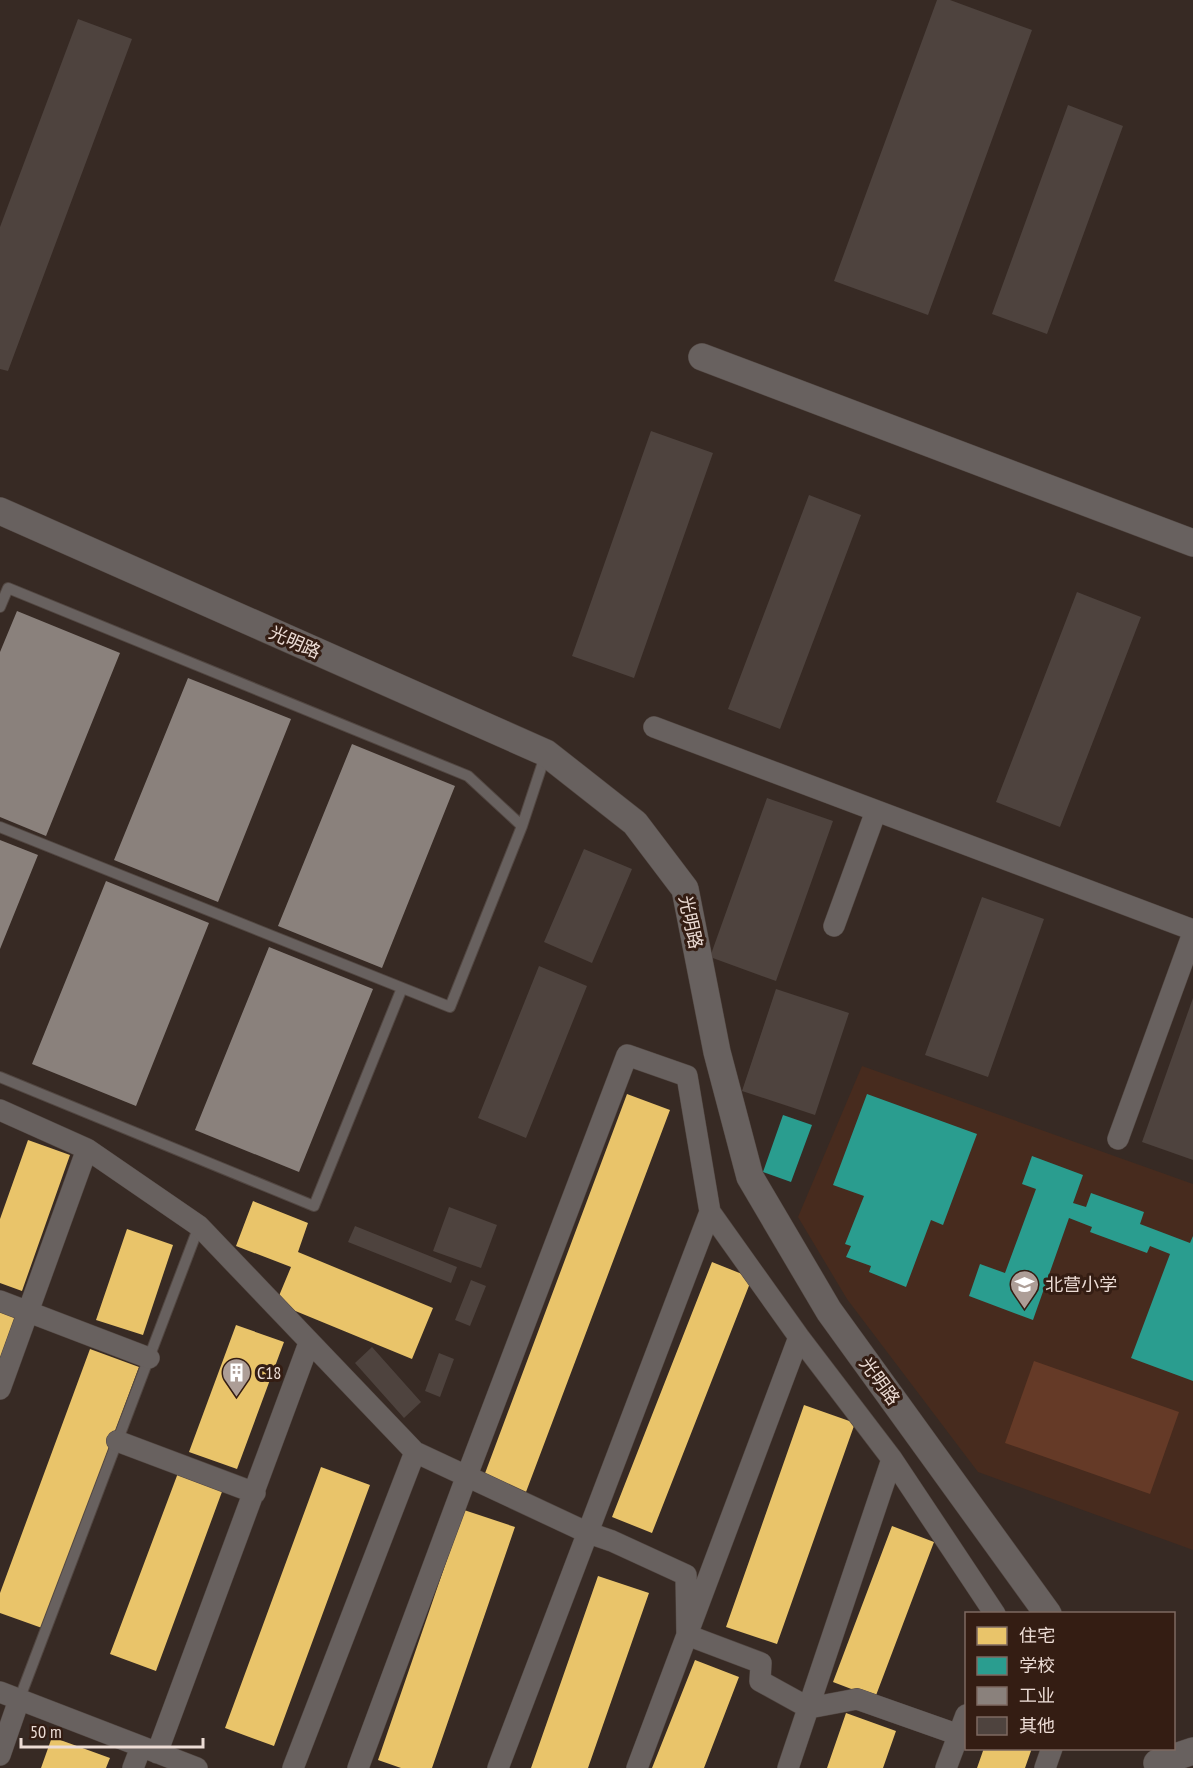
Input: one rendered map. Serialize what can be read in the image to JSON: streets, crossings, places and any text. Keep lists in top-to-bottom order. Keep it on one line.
{"streets":{"street":["光明路"]},"places":{"school or university":["北营小学"],"building":["C18"]},"legend":["住宅","学校","工业","其他"],"scale_bar":"50 m"}
